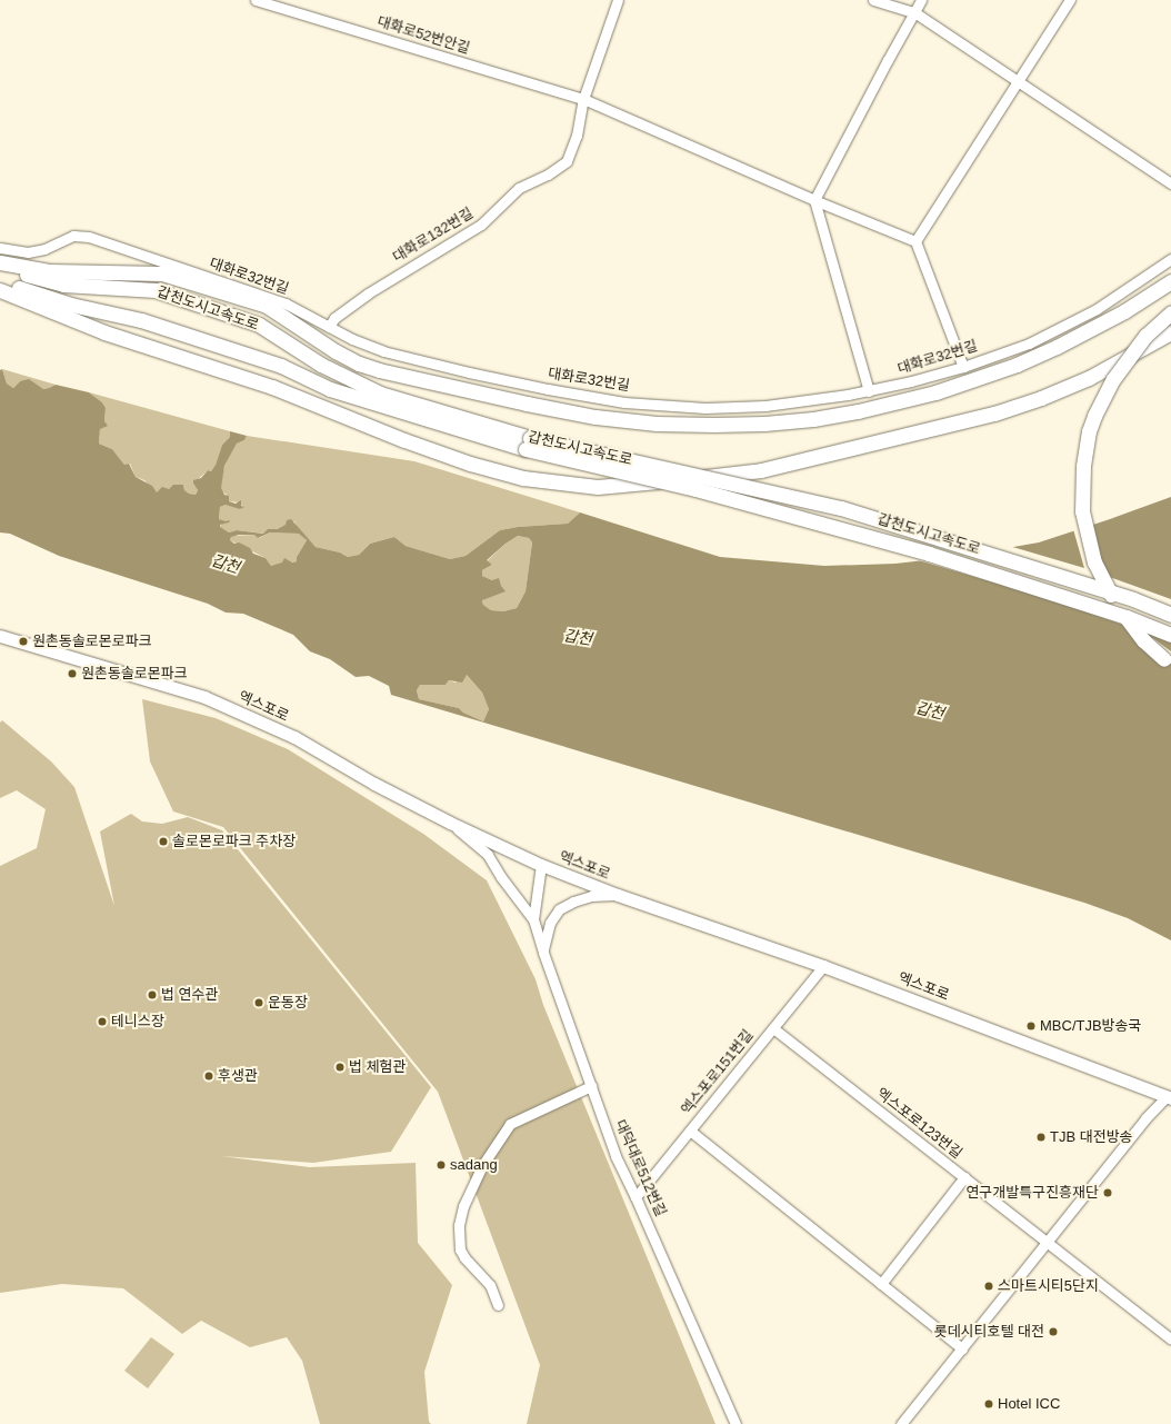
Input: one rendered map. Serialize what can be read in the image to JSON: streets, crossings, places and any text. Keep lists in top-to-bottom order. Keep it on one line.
{"streets":{"highway":["갑천도시고속도로"],"main road":["엑스포로"],"street":["대화로52번안길","대화로132번길","대화로32번길","엑스포로151번길","엑스포로123번길","대덕대로512번길"]},"crossings":[["대화로52번안길","대화로132번길"],["대화로132번길","대화로32번길"],["엑스포로","엑스포로151번길"],["엑스포로","대덕대로512번길"],["엑스포로151번길","엑스포로123번길"],["엑스포로151번길","대덕대로512번길"]],"water":["갑천"],"places":["원촌동솔로몬로파크","원촌동솔로몬파크","솔로몬로파크 주차장","법 연수관","운동장","테니스장","MBC/TJB방송국","법 체험관","후생관","TJB 대전방송","sadang","연구개발특구진흥재단","스마트시티5단지","롯데시티호텔 대전","Hotel ICC"]}
